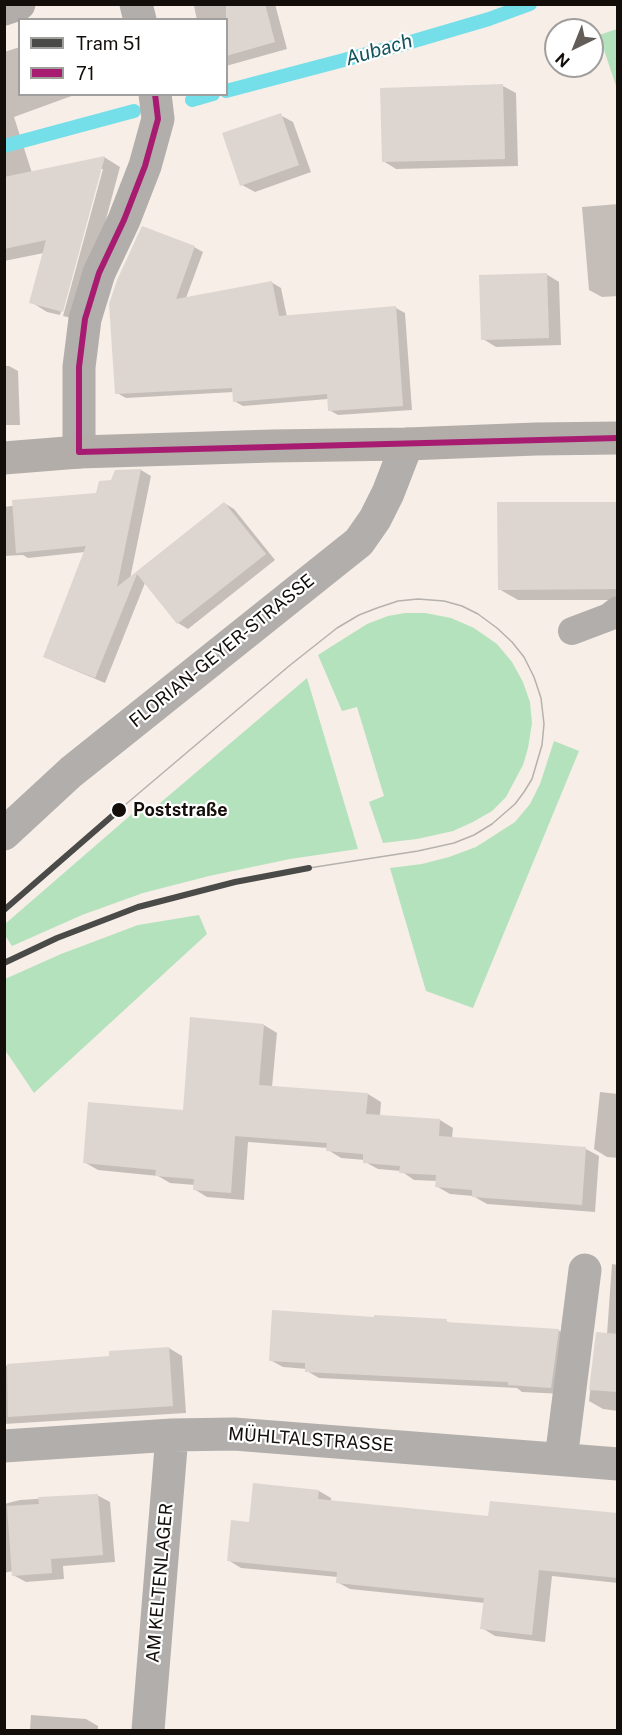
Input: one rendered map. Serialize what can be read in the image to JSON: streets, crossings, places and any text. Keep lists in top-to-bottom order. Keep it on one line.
{"streets":{"street":["FLORIAN-GEYER-STRASSE","MÜHLTALSTRASSE","AM KELTENLAGER"]},"crossings":[["MÜHLTALSTRASSE","AM KELTENLAGER"]],"water":["Aubach"],"places":["Poststraße"],"lines":["transit line 71","tram line 51"],"legend":["Tram 51","71"],"north":"bottom left"}
